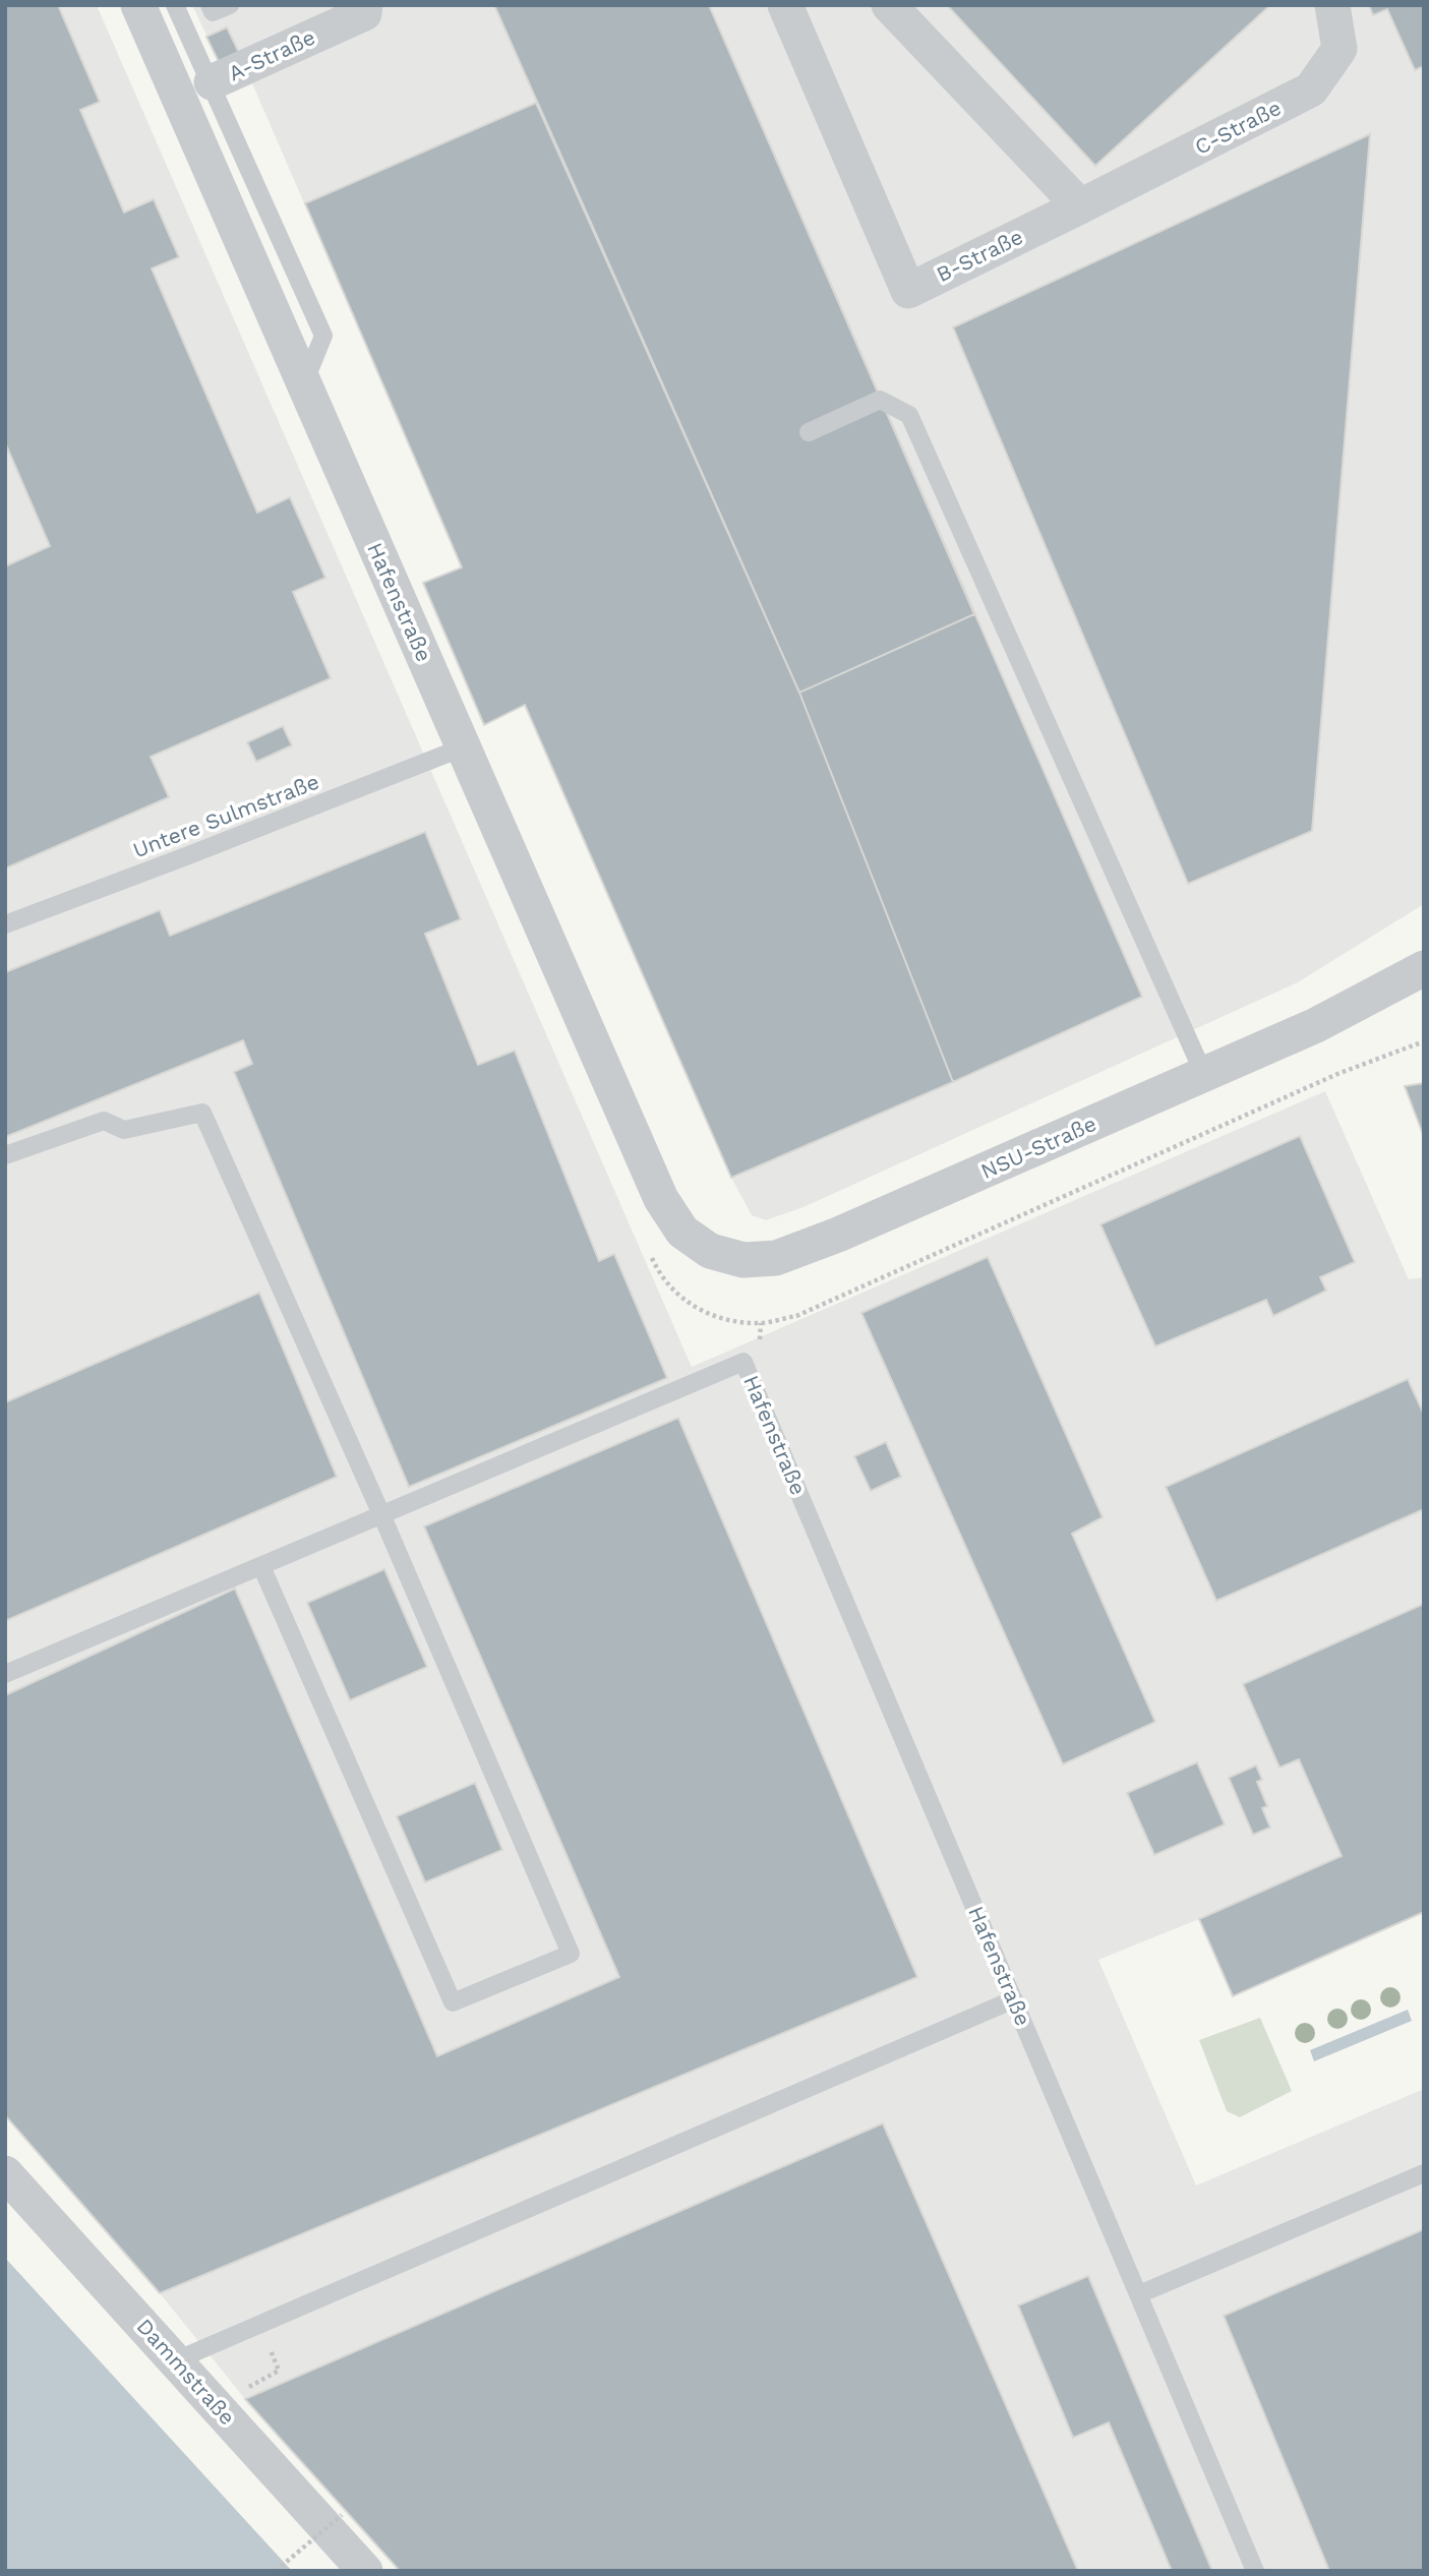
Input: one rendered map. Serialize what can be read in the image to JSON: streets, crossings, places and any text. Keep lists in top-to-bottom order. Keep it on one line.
{"streets":{"street":["A-Straße","C-Straße","B-Straße","Hafenstraße","NSU-Straße","Dammstraße"],"lane":["Untere Sulmstraße"]},"crossings":[["C-Straße","B-Straße"],["Hafenstraße","Untere Sulmstraße"],["Hafenstraße","NSU-Straße"]]}
